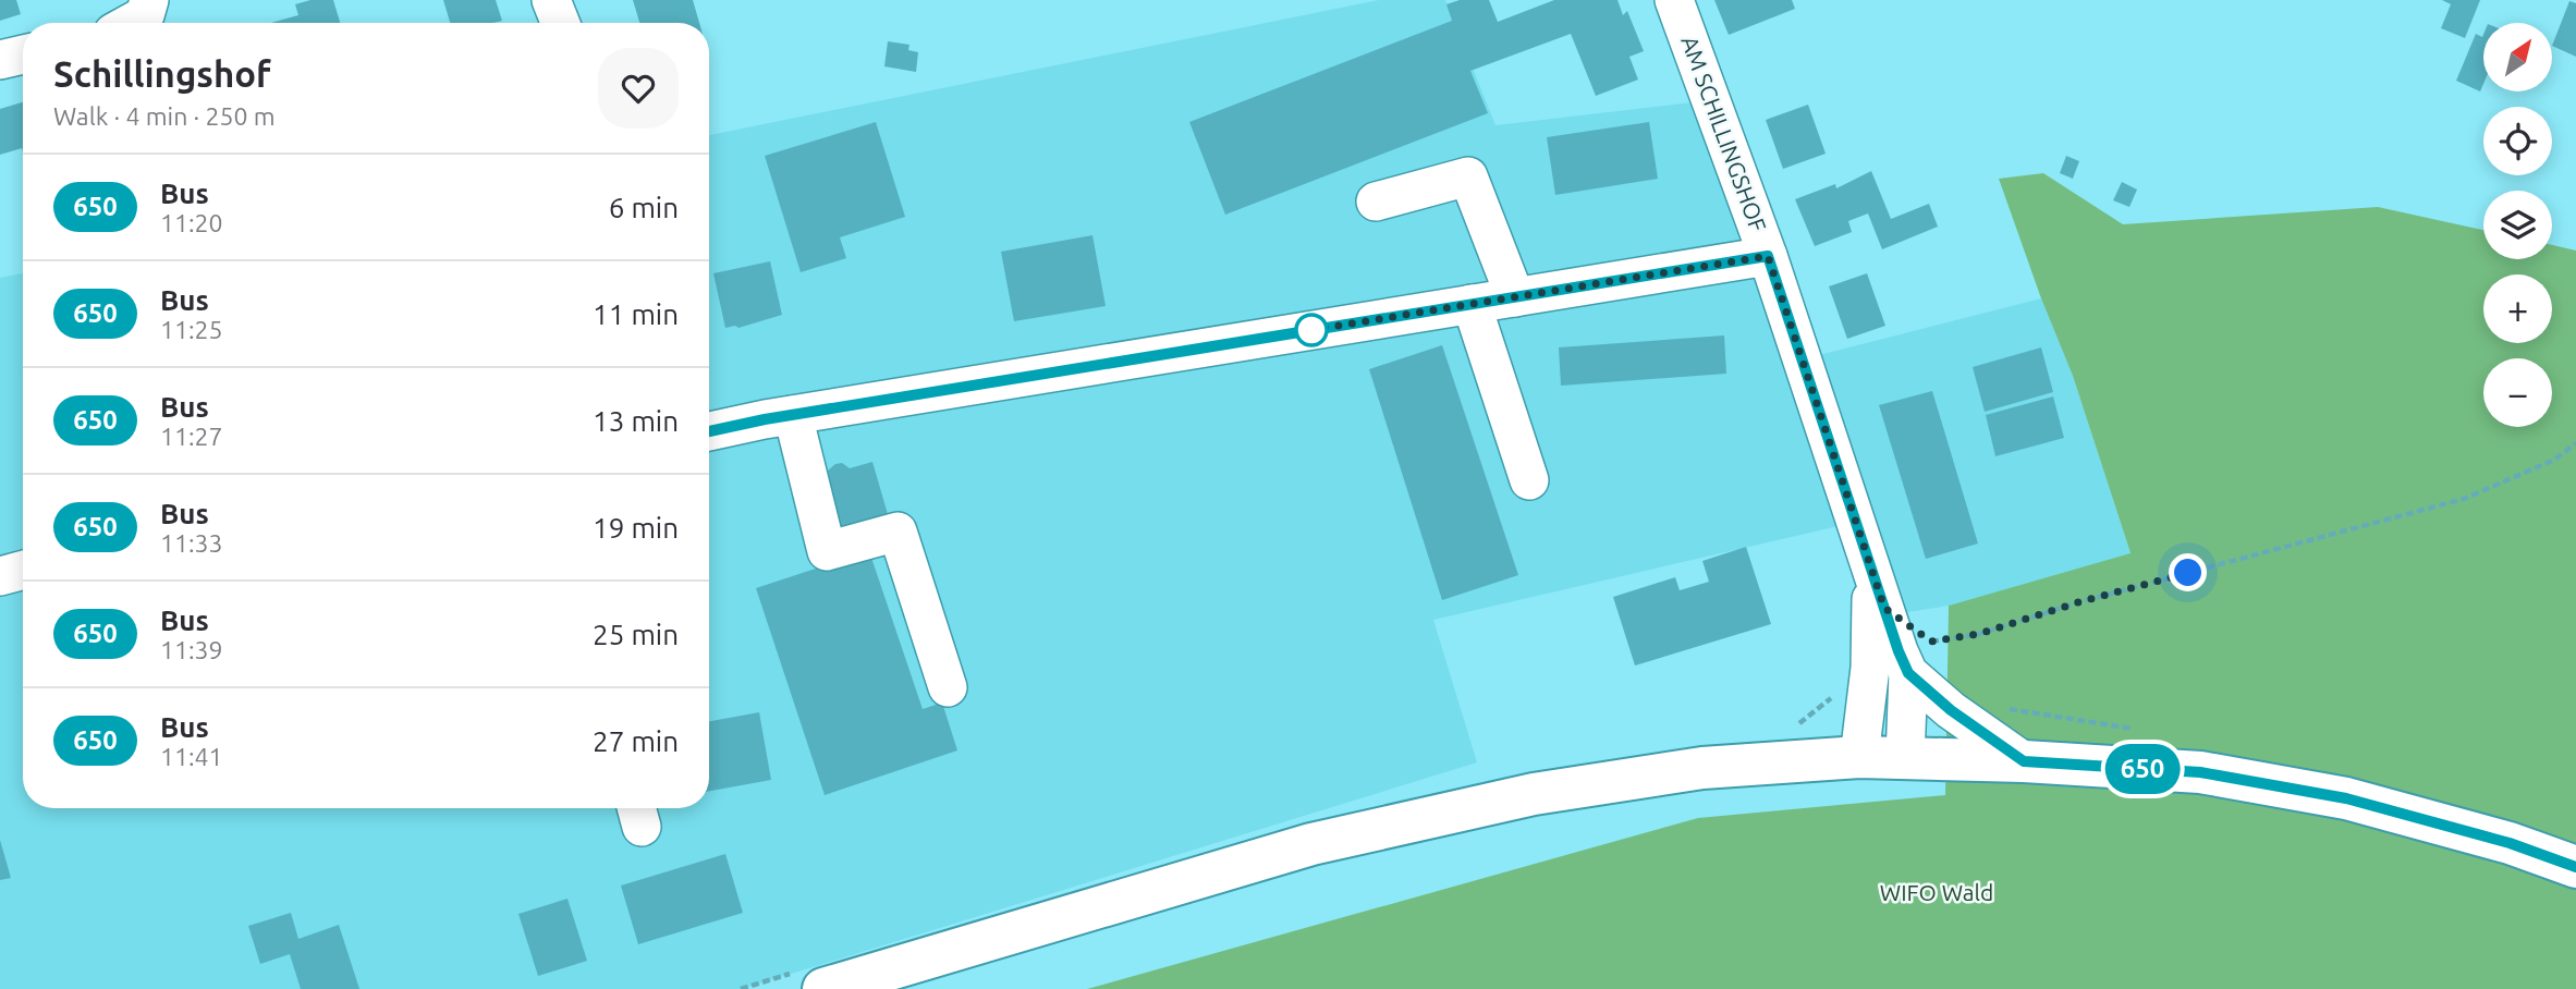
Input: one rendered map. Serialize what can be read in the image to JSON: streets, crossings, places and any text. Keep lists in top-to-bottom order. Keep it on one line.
{"streets":{"street":["AM SCHILLINGSHOF"]},"parks":["WIFO Wald"],"lines":["bus line 650"],"north":"top right","page":{"on_map":"650","map_buttons":["+","−"],"heading":["Schillingshof","Walk · 4 min · 250 m"],"list":[{"mark":"650","name":"Bus","note":"11:20","value":"6 min"},{"mark":"650","name":"Bus","note":"11:25","value":"11 min"},{"mark":"650","name":"Bus","note":"11:27","value":"13 min"},{"mark":"650","name":"Bus","note":"11:33","value":"19 min"},{"mark":"650","name":"Bus","note":"11:39","value":"25 min"},{"mark":"650","name":"Bus","note":"11:41","value":"27 min"}]}}
